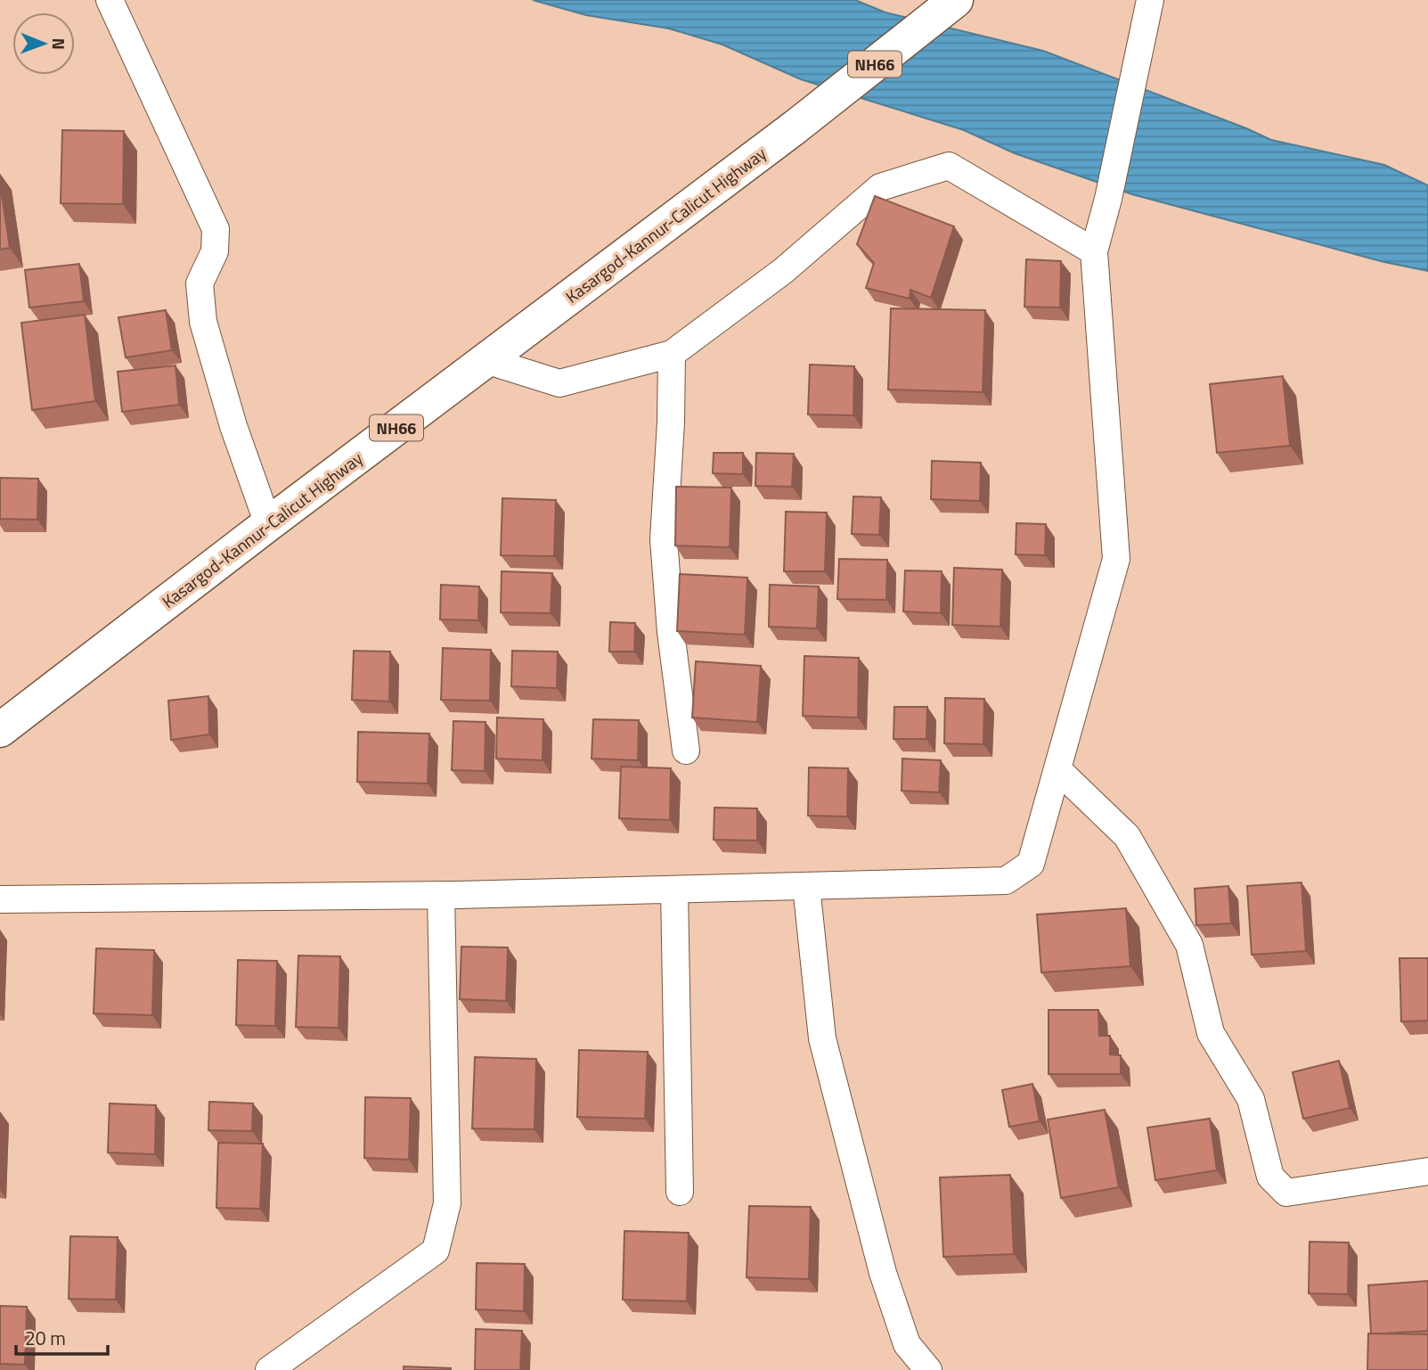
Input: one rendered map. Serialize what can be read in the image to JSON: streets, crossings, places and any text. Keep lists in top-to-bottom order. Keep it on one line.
{"streets":{"highway":["NH66","Kasargod-Kannur-Calicut Highway"]},"scale_bar":"20 m","north":"right"}
